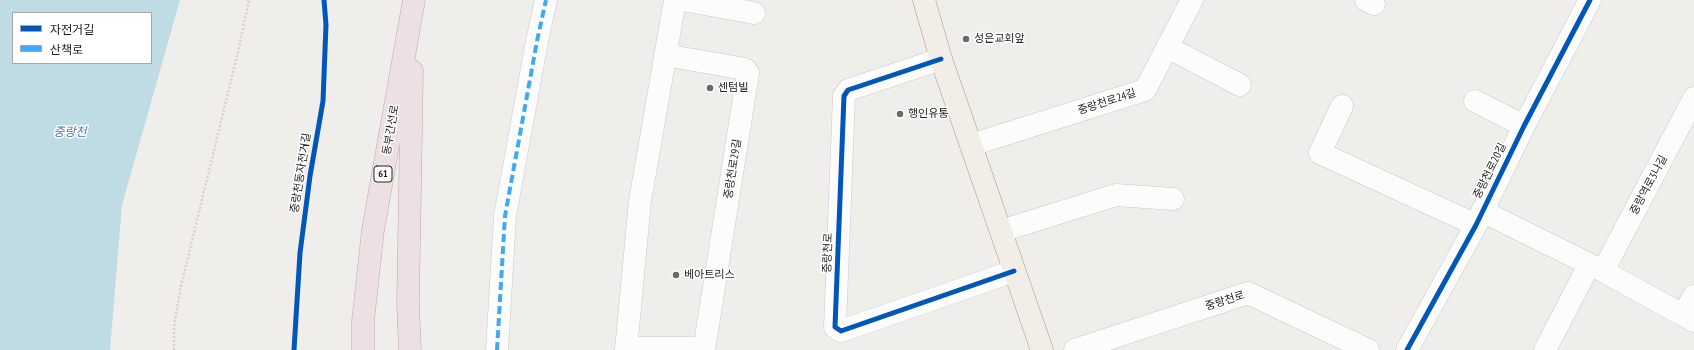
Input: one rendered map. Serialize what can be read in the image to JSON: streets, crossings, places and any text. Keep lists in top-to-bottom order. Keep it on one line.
{"streets":{"highway":["동부간선로","61"],"street":["중랑천로24길","중랑천로29길","중랑천로20길","중랑역로3나길","중랑천로"],"cycle path":["중랑천동자전거길"]},"water":["중랑천"],"places":["성은교회앞","센텀빌","행인유통","베아트리스"],"legend":["자전거길","산책로"]}
